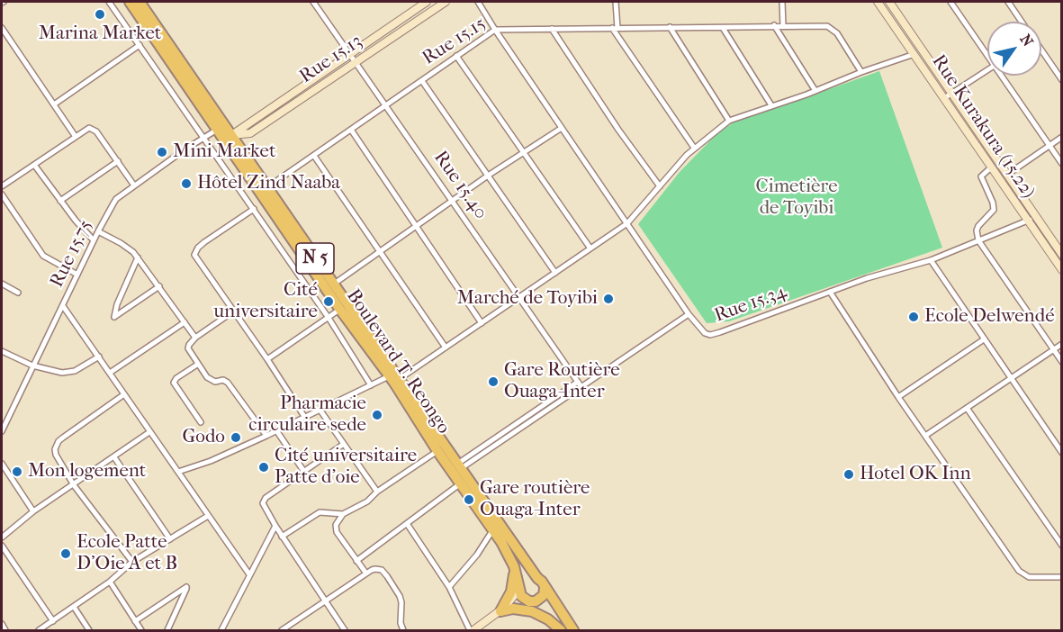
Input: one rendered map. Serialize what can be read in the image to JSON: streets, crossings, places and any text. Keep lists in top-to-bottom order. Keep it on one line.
{"streets":{"highway":["N 5","Boulevard T. Reongo"],"main road":["Rue 15.13","Rue Kurakura (15.22)"],"street":["Rue 15.15","Rue 15.40","Rue 15.75","Rue 15.34"]},"crossings":[["Rue 15.15","Rue 15.40"],["Rue 15.15","N 5"],["Rue 15.13","Rue 15.40"],["Rue 15.13","N 5"],["Rue Kurakura (15.22)","Rue 15.34"],["Rue 15.40","Rue 15.34"],["Rue 15.75","Boulevard T. Reongo"],["N 5","Rue 15.34"],["N 5","Boulevard T. Reongo"],["Rue 15.34","Boulevard T. Reongo"]],"parks":["Cimetière de Toyibi"],"places":["Marina Market","Mini Market","Hôtel Zind Naaba","Marché de Toyibi","Cité universitaire","Ecole Delwendé","Gare Routière Ouaga-Inter","Pharmacie circulaire sede","Godo","Cité universitaire Patte d'oie","Mon logement","Hotel OK Inn","Gare routière Ouaga-Inter","Ecole Patte D'Oie A et B"],"north":"top right"}
